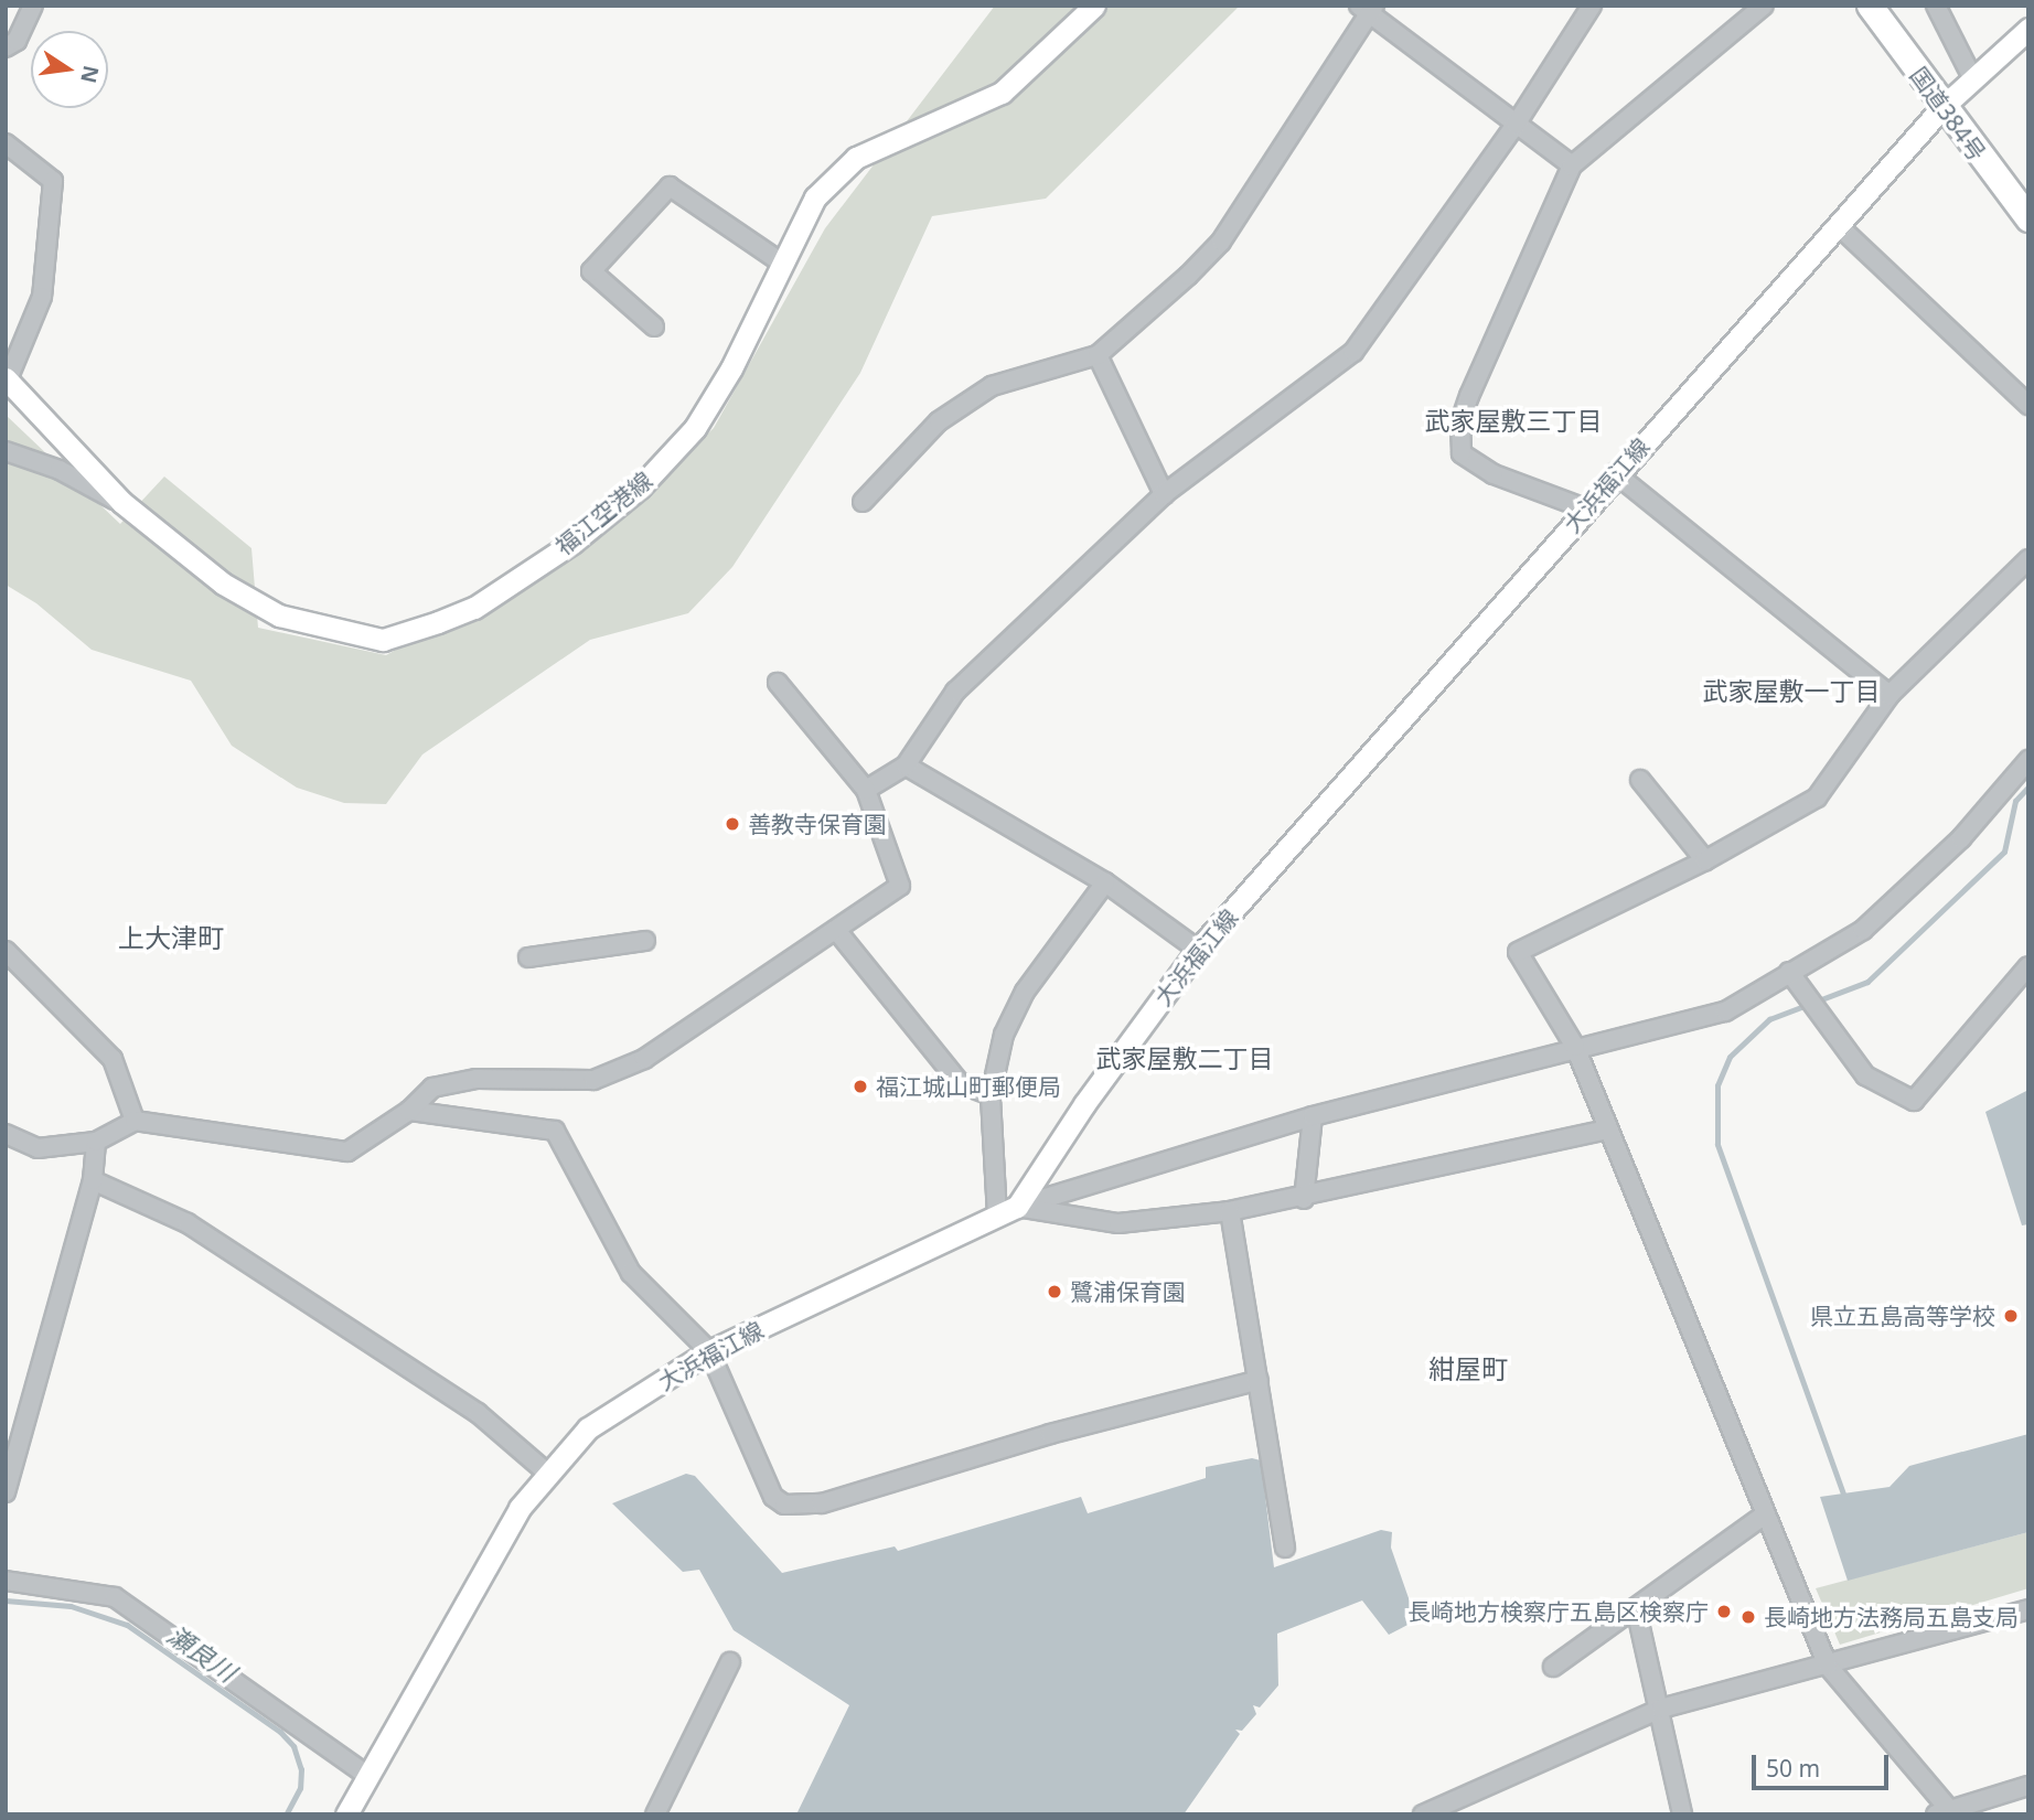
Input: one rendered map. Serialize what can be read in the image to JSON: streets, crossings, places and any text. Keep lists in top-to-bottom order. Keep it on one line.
{"streets":{"highway":["国道384号"],"main road":["大浜福江線","福江空港線"]},"crossings":[["国道384号","大浜福江線"]],"districts":["武家屋敷三丁目","武家屋敷一丁目","上大津町","武家屋敷二丁目","紺屋町"],"water":["瀬良川"],"places":["善教寺保育園","福江城山町郵便局","鷺浦保育園","県立五島高等学校","長崎地方検察庁五島区検察庁","長崎地方法務局五島支局"],"scale_bar":"50 m","north":"right"}
